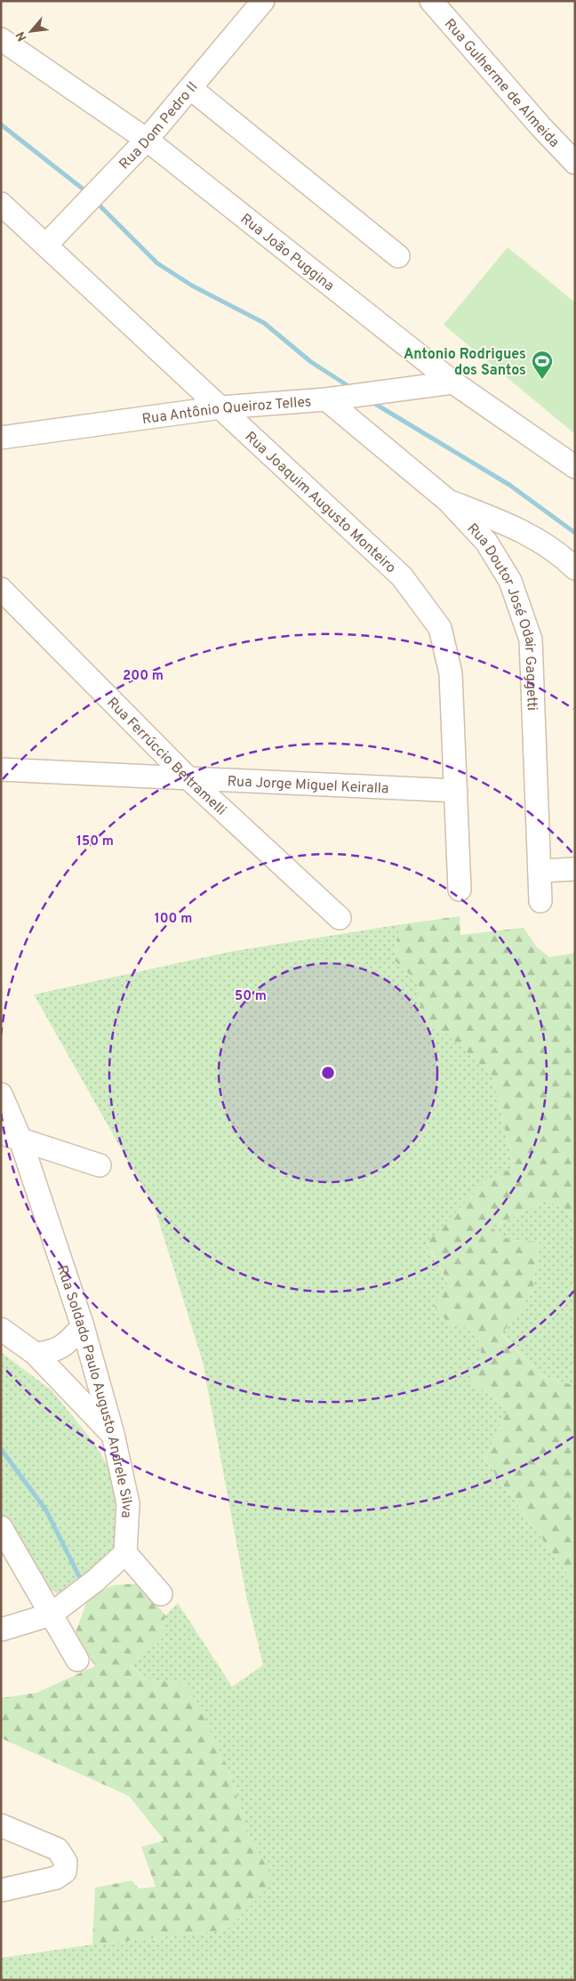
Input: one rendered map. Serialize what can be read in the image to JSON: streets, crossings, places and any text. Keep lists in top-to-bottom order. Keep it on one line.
{"streets":{"street":["Rua Gulherme de Almeida","Rua Dom Pedro II","Rua João Puggina","Rua Antônio Queiroz Telles","Rua Joaquim Augusto Monteiro","Rua Doutor José Odair Gaggetti","Rua Ferrúccio Beltramelli","Rua Jorge Miguel Keiralla","Rua Soldado Paulo Augusto Andrele Silva"]},"crossings":[["Rua Dom Pedro II","Rua João Puggina"],["Rua Dom Pedro II","Rua Joaquim Augusto Monteiro"],["Rua João Puggina","Rua Antônio Queiroz Telles"],["Rua Antônio Queiroz Telles","Rua Joaquim Augusto Monteiro"],["Rua Antônio Queiroz Telles","Rua Doutor José Odair Gaggetti"],["Rua Joaquim Augusto Monteiro","Rua Jorge Miguel Keiralla"],["Rua Ferrúccio Beltramelli","Rua Jorge Miguel Keiralla"]],"places":{"sports":["Antonio Rodrigues dos Santos"]},"north":"bottom left","rings":["200 m","150 m","100 m","50 m"]}
